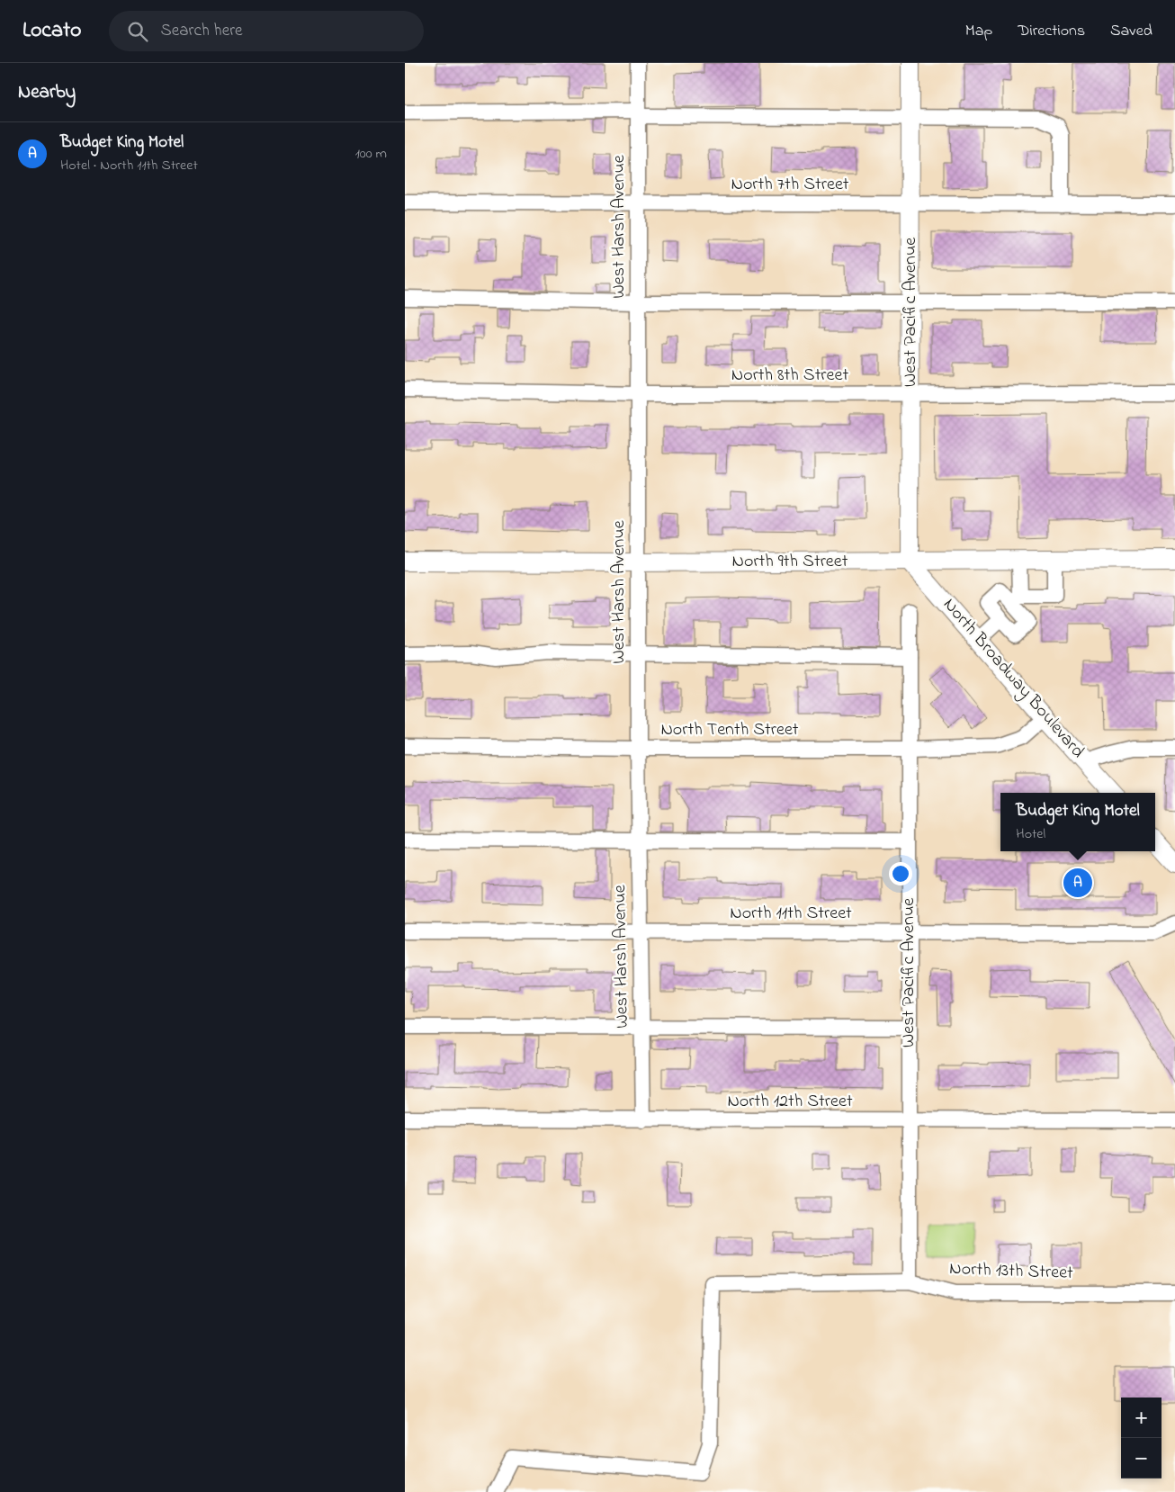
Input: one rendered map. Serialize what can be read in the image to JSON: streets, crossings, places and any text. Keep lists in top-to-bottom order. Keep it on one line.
{"streets":{"main road":["West Pacific Avenue","North 9th Street","North Broadway Boulevard"],"street":["North 7th Street","West Harsh Avenue","North 8th Street","North Tenth Street","North 11th Street","North 12th Street","North 13th Street"]},"crossings":[["North 7th Street","West Harsh Avenue"],["North 7th Street","West Pacific Avenue"],["West Harsh Avenue","North 8th Street"],["West Harsh Avenue","North 9th Street"],["West Harsh Avenue","North Tenth Street"],["West Harsh Avenue","North 11th Street"],["West Harsh Avenue","North 12th Street"],["West Pacific Avenue","North 8th Street"],["West Pacific Avenue","North 9th Street"],["West Pacific Avenue","North Broadway Boulevard"],["West Pacific Avenue","North Tenth Street"],["West Pacific Avenue","North 11th Street"],["West Pacific Avenue","North 12th Street"],["West Pacific Avenue","North 13th Street"],["North 9th Street","North Broadway Boulevard"],["North Broadway Boulevard","North Tenth Street"]],"page":{"header":"Locato","search":"Search here","nav":["Map","Directions","Saved"],"heading":"Nearby","list":[{"mark":"A","name":"Budget King Motel","note":"Hotel · North 11th Street","value":"100 m"}],"popup":["Budget King Motel","Hotel"],"pins":"A","map_buttons":["+","−"]}}
